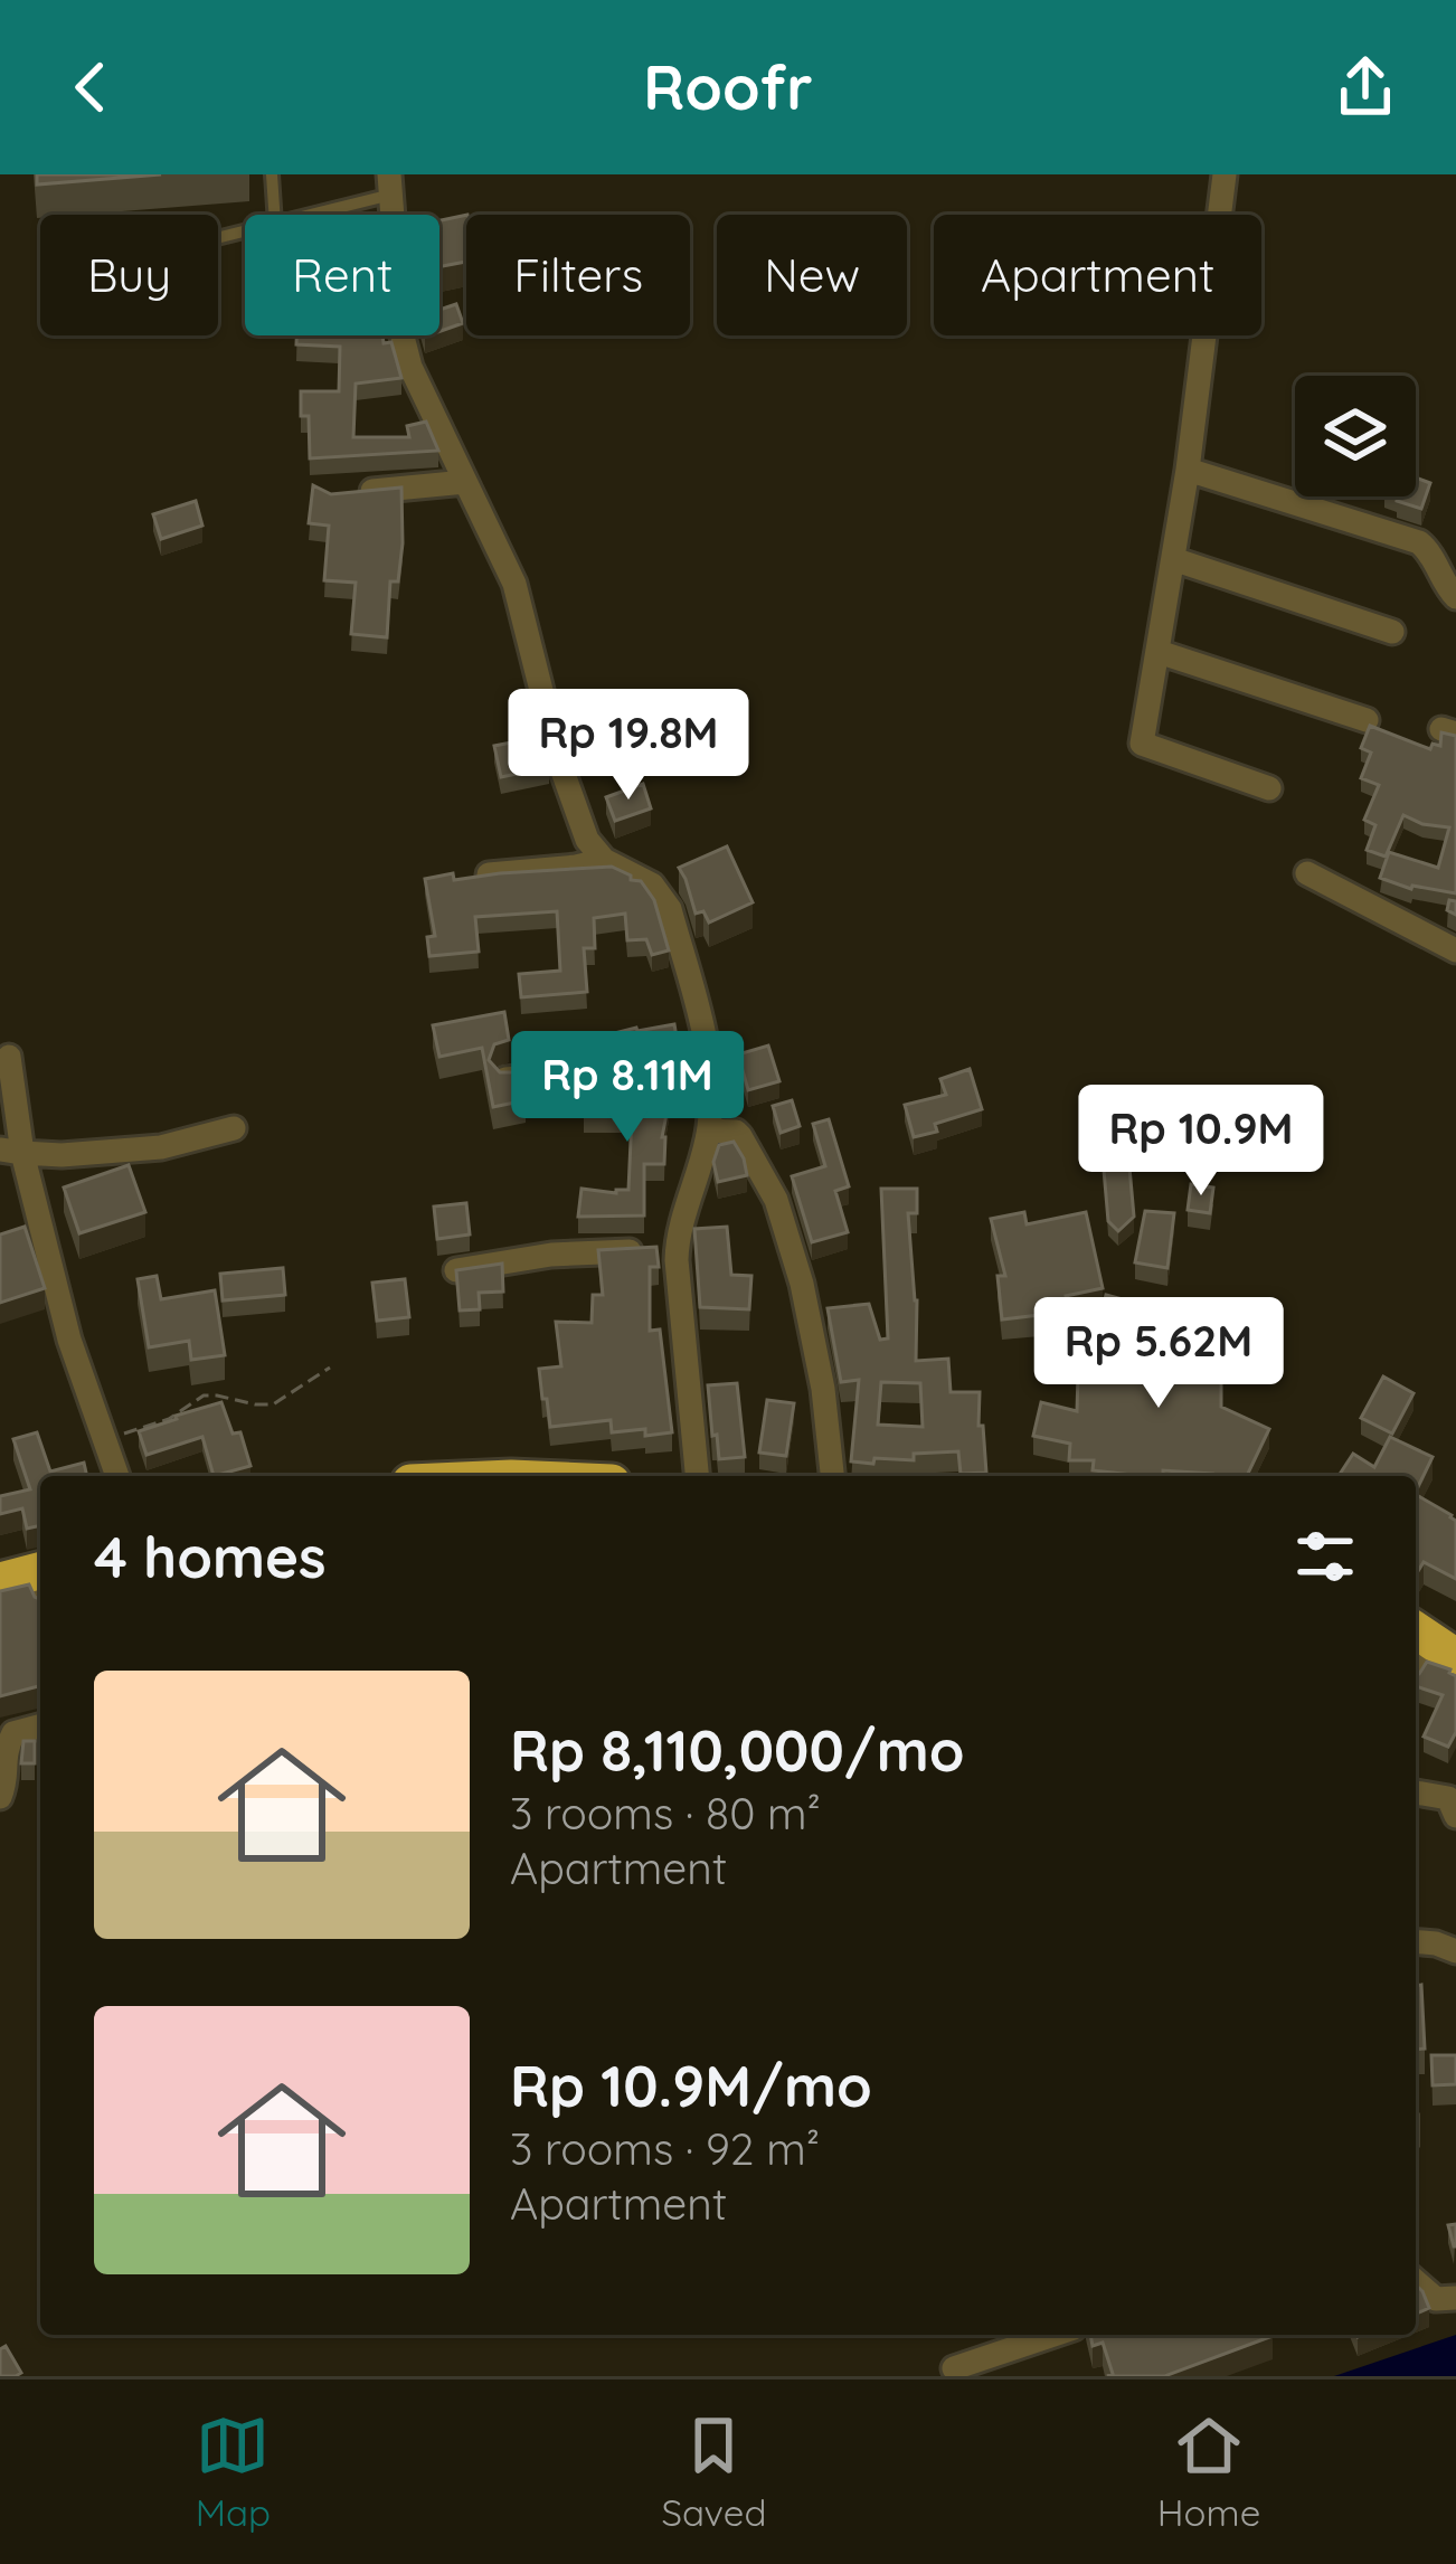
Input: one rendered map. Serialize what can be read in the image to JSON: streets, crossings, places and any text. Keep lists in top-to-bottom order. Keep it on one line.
{"page":{"header":"Roofr","chip":["Buy","Rent","Filters","New","Apartment"],"price":["Rp 19.8M","Rp 8.11M","Rp 10.9M","Rp 5.62M"],"heading":"4 homes","list":[{"name":"Rp 8,110,000/mo","note":"3 rooms · 80 m² · Apartment"},{"name":"Rp 10.9M/mo","note":"3 rooms · 92 m² · Apartment"}],"tabs":["Map","Saved","Home"]}}
